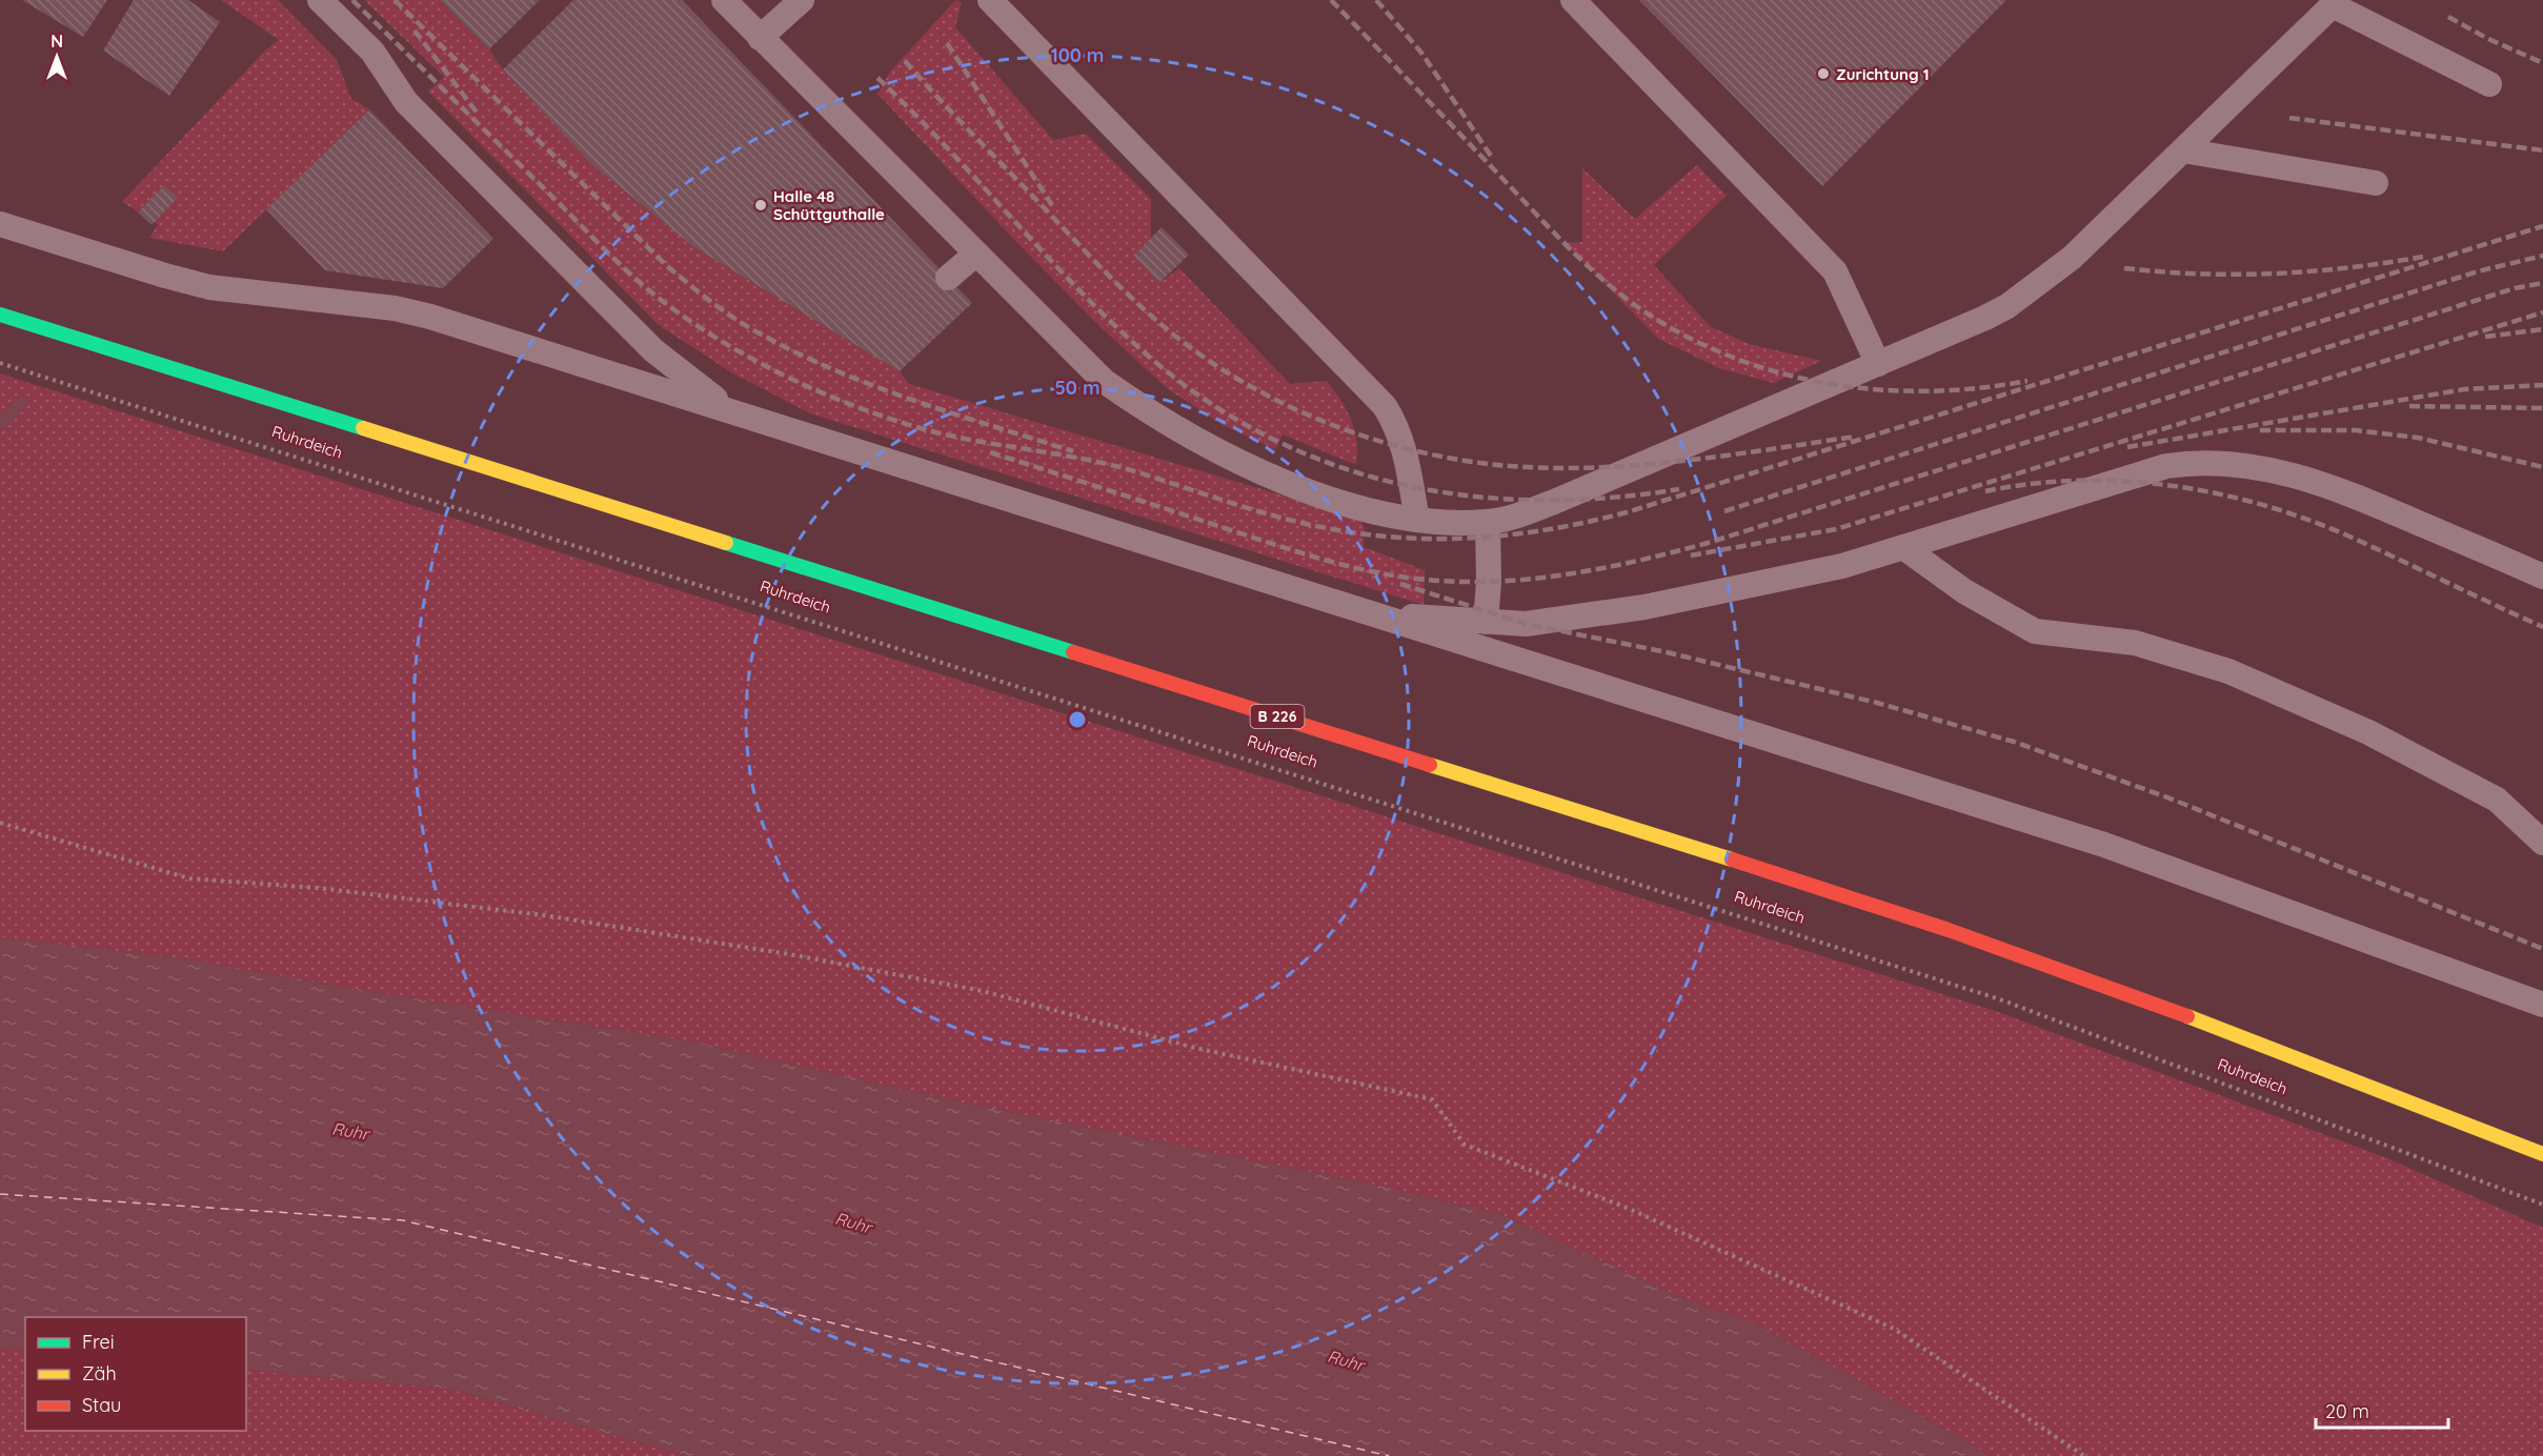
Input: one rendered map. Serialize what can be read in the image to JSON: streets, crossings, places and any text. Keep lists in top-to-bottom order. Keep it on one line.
{"streets":{"main road":["Ruhrdeich","B 226"]},"water":["Ruhr"],"places":["Zurichtung 1","Halle 48 Schüttguthalle"],"legend":["Frei","Zäh","Stau"],"scale_bar":"20 m","north":"top","rings":["100 m","50 m"]}
